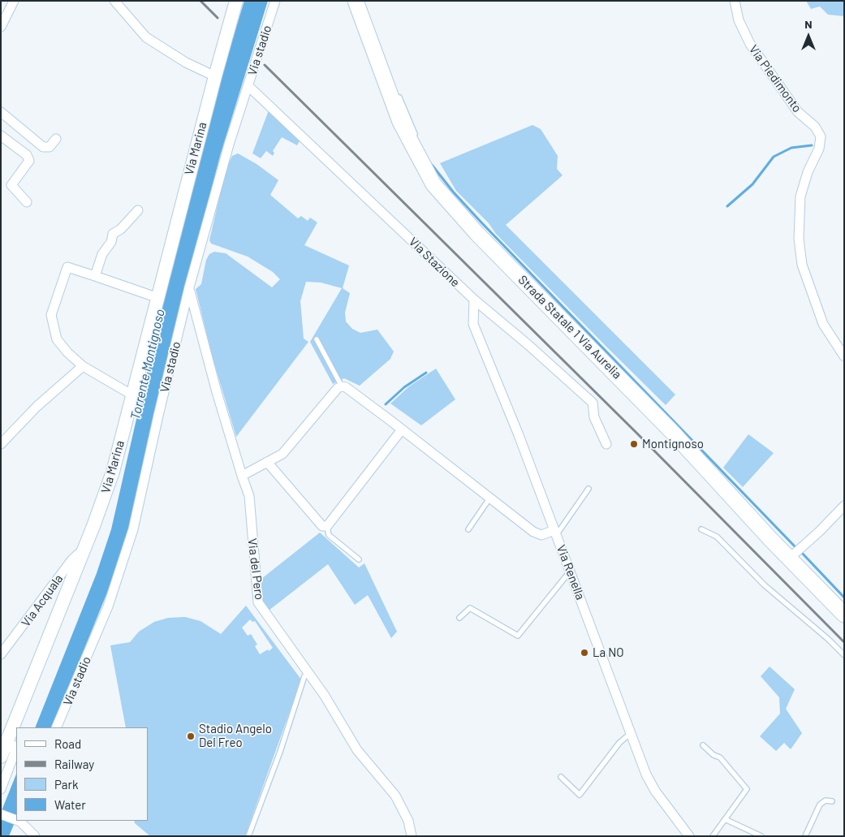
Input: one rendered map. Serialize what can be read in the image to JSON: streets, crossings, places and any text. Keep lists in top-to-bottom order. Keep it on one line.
{"streets":{"main road":["Via Marina","Strada Statale 1 Via Aurelia"],"street":["Via stadio","Via Piedimonto","Via Stazione","Via del Pero","Via Renella","Via Acquala"]},"crossings":[["Via stadio","Via Stazione"],["Via stadio","Via del Pero"],["Via Marina","Via Acquala"],["Via Stazione","Via Renella"]],"water":["Torrente Montignoso"],"places":["Montignoso","La NO","Stadio Angelo Del Freo"],"legend":["Road","Railway","Park","Water"],"north":"top"}
